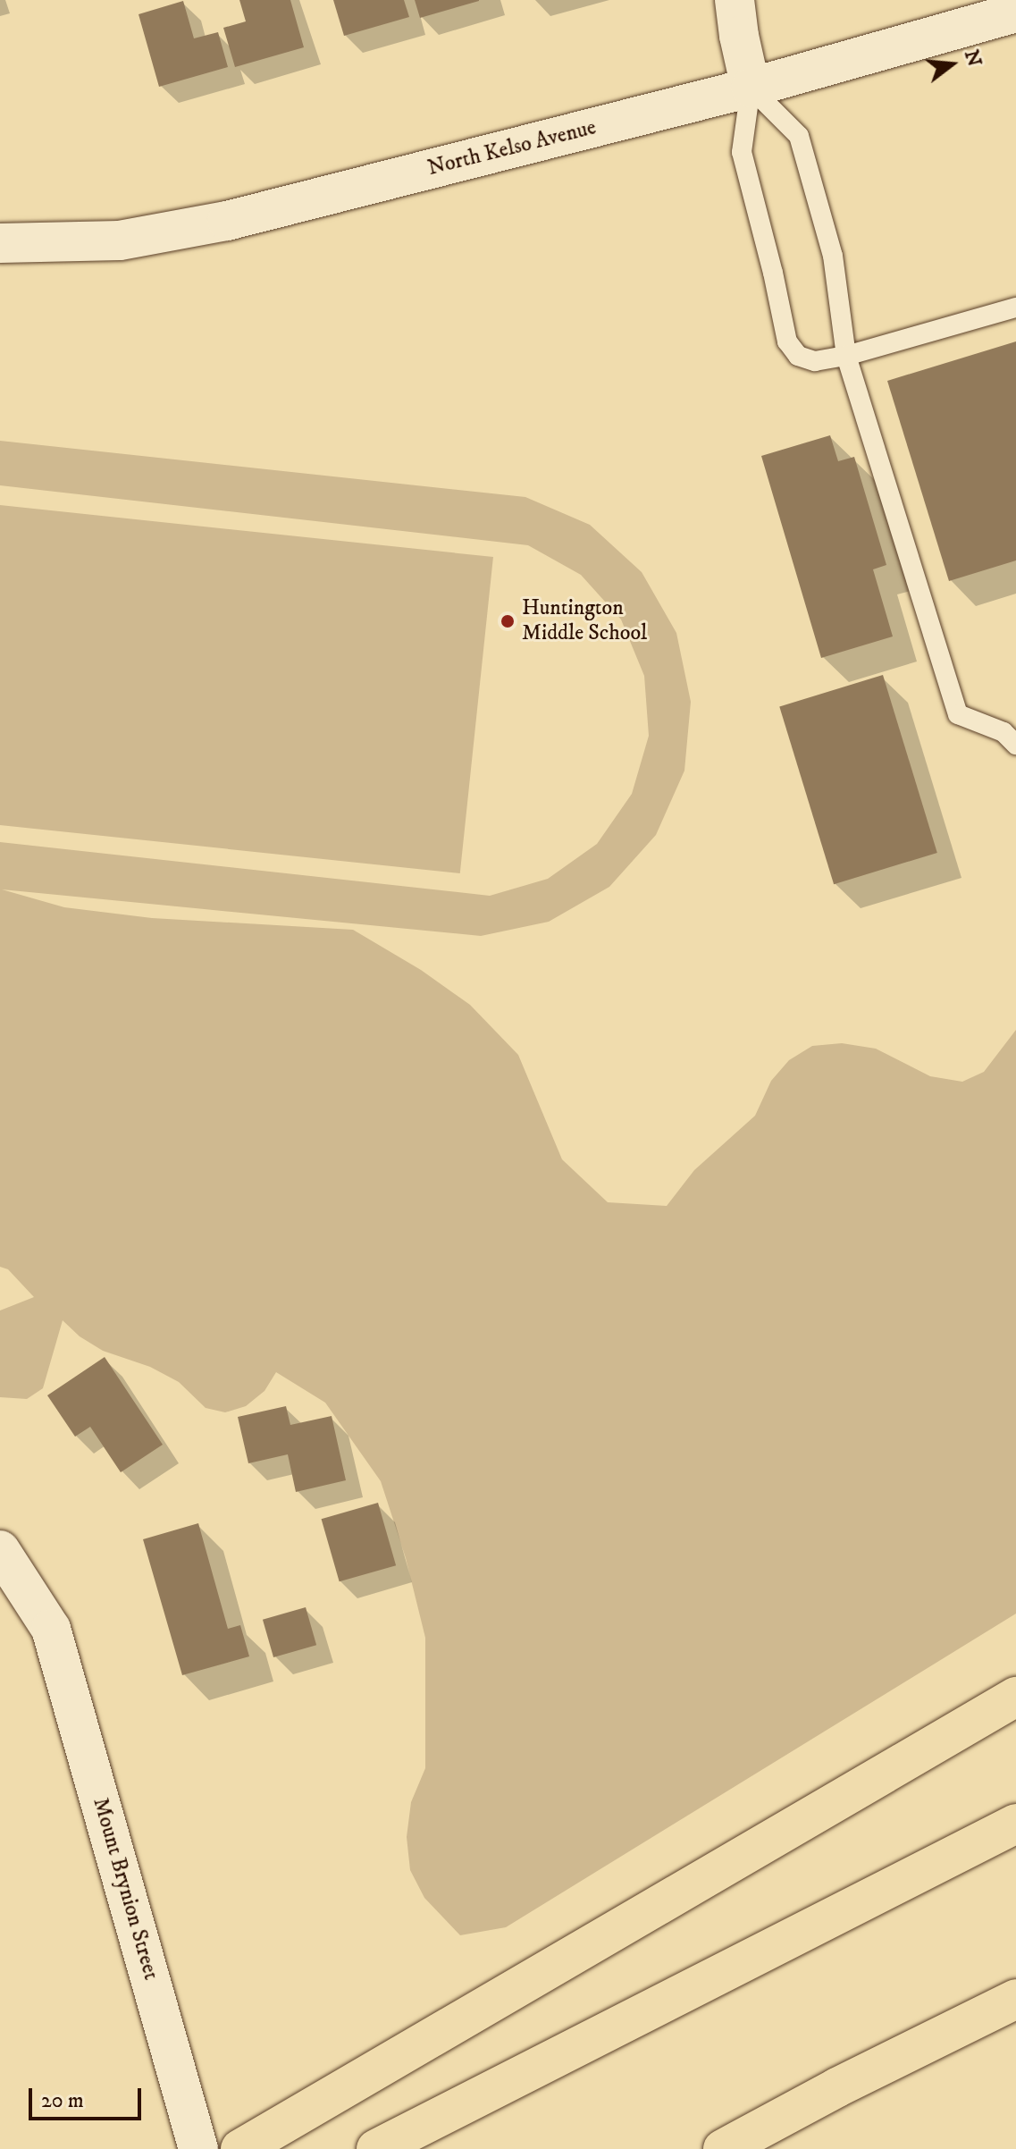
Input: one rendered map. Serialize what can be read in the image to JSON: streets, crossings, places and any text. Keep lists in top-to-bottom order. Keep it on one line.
{"streets":{"street":["North Kelso Avenue","Mount Brynion Street"]},"places":["Huntington Middle School"],"scale_bar":"20 m","north":"right"}
